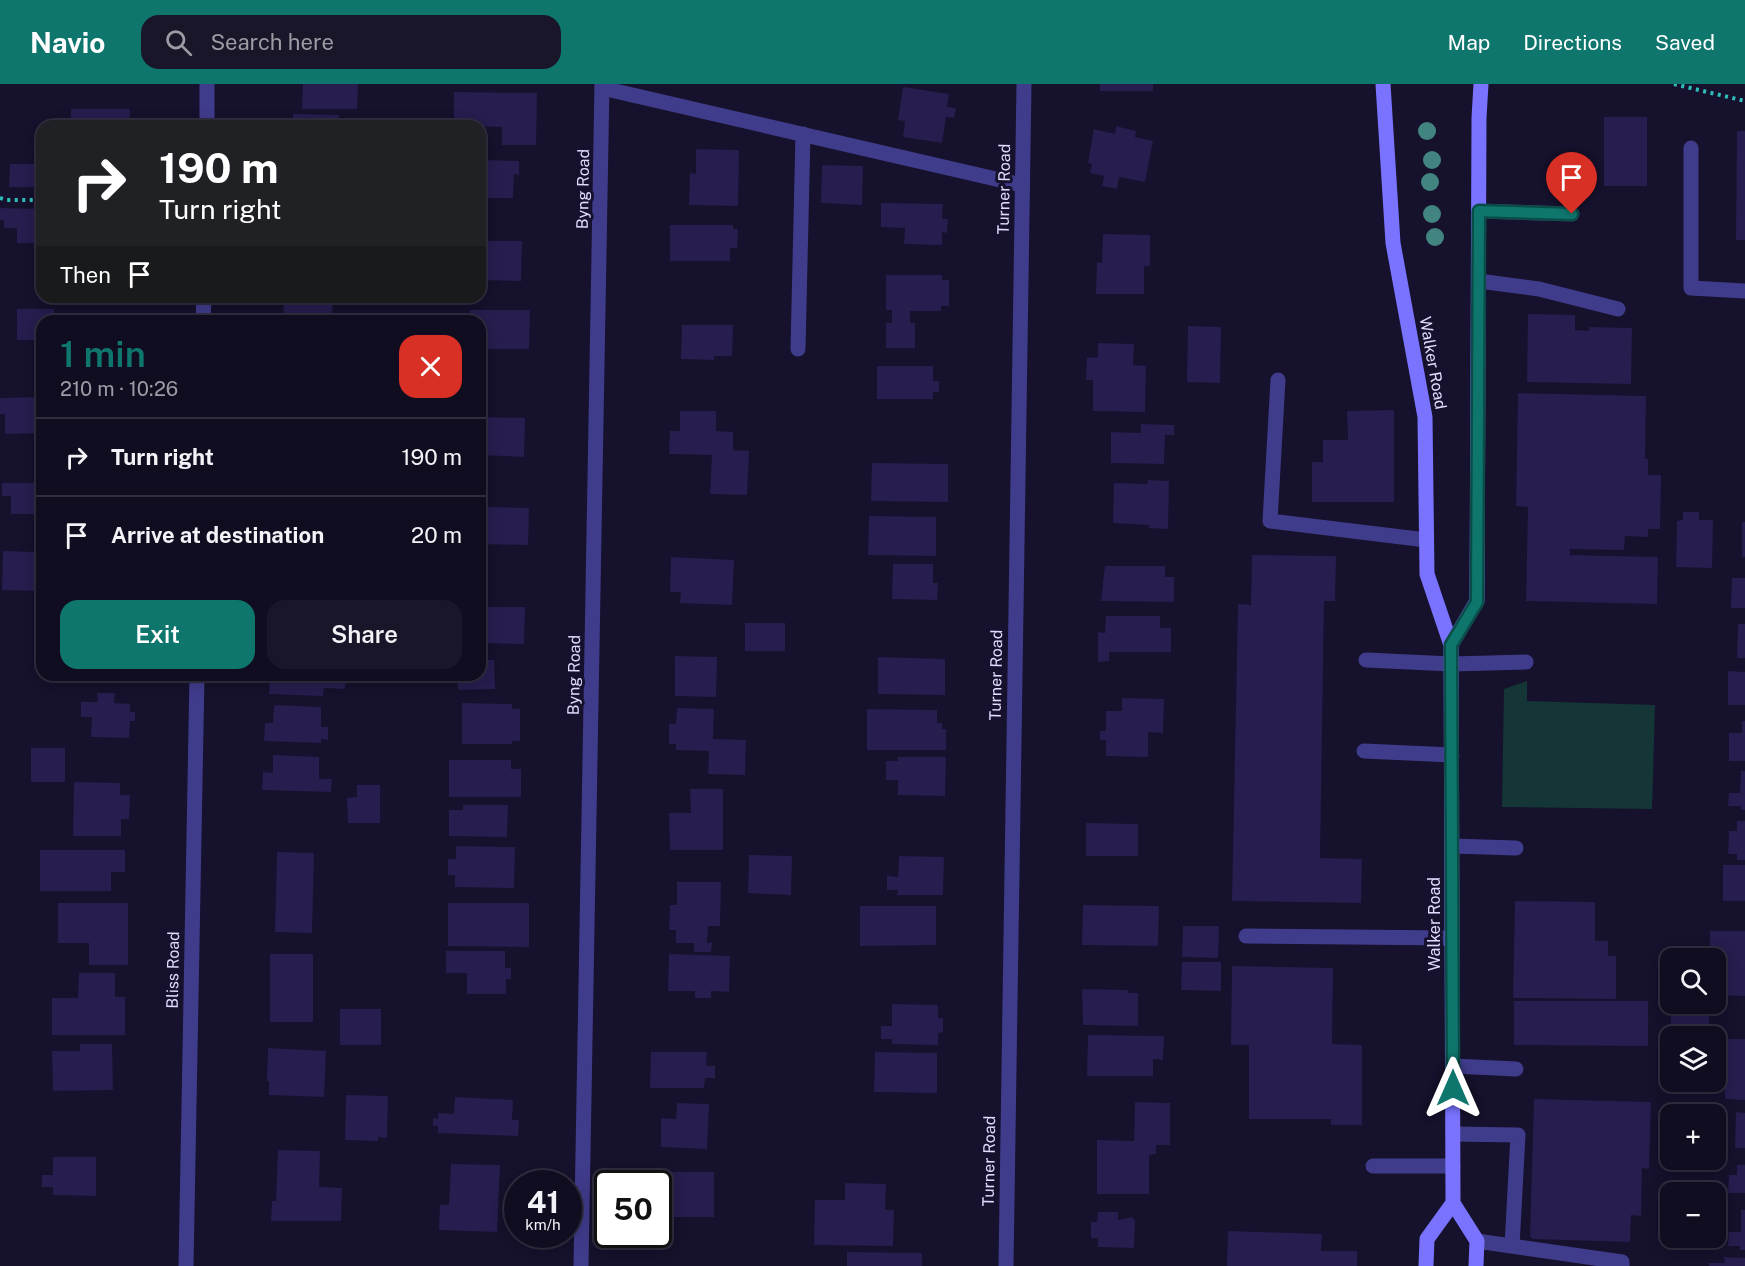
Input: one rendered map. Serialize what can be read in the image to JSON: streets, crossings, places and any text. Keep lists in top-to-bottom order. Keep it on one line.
{"streets":{"main road":["Walker Road"],"street":["Byng Road","Turner Road","Bliss Road"]},"page":{"header":"Navio","search":"Search here","nav":["Map","Directions","Saved"],"turn":["190 m","Turn right"],"then":"Then","heading":["1 min","210 m · 10:26"],"list":[{"name":"Turn right","value":"190 m"},{"name":"Arrive at destination","value":"20 m"}],"buttons":["Exit","Share"],"map_buttons":["+","−"],"speed":"41 km/h","limit":"50"}}
